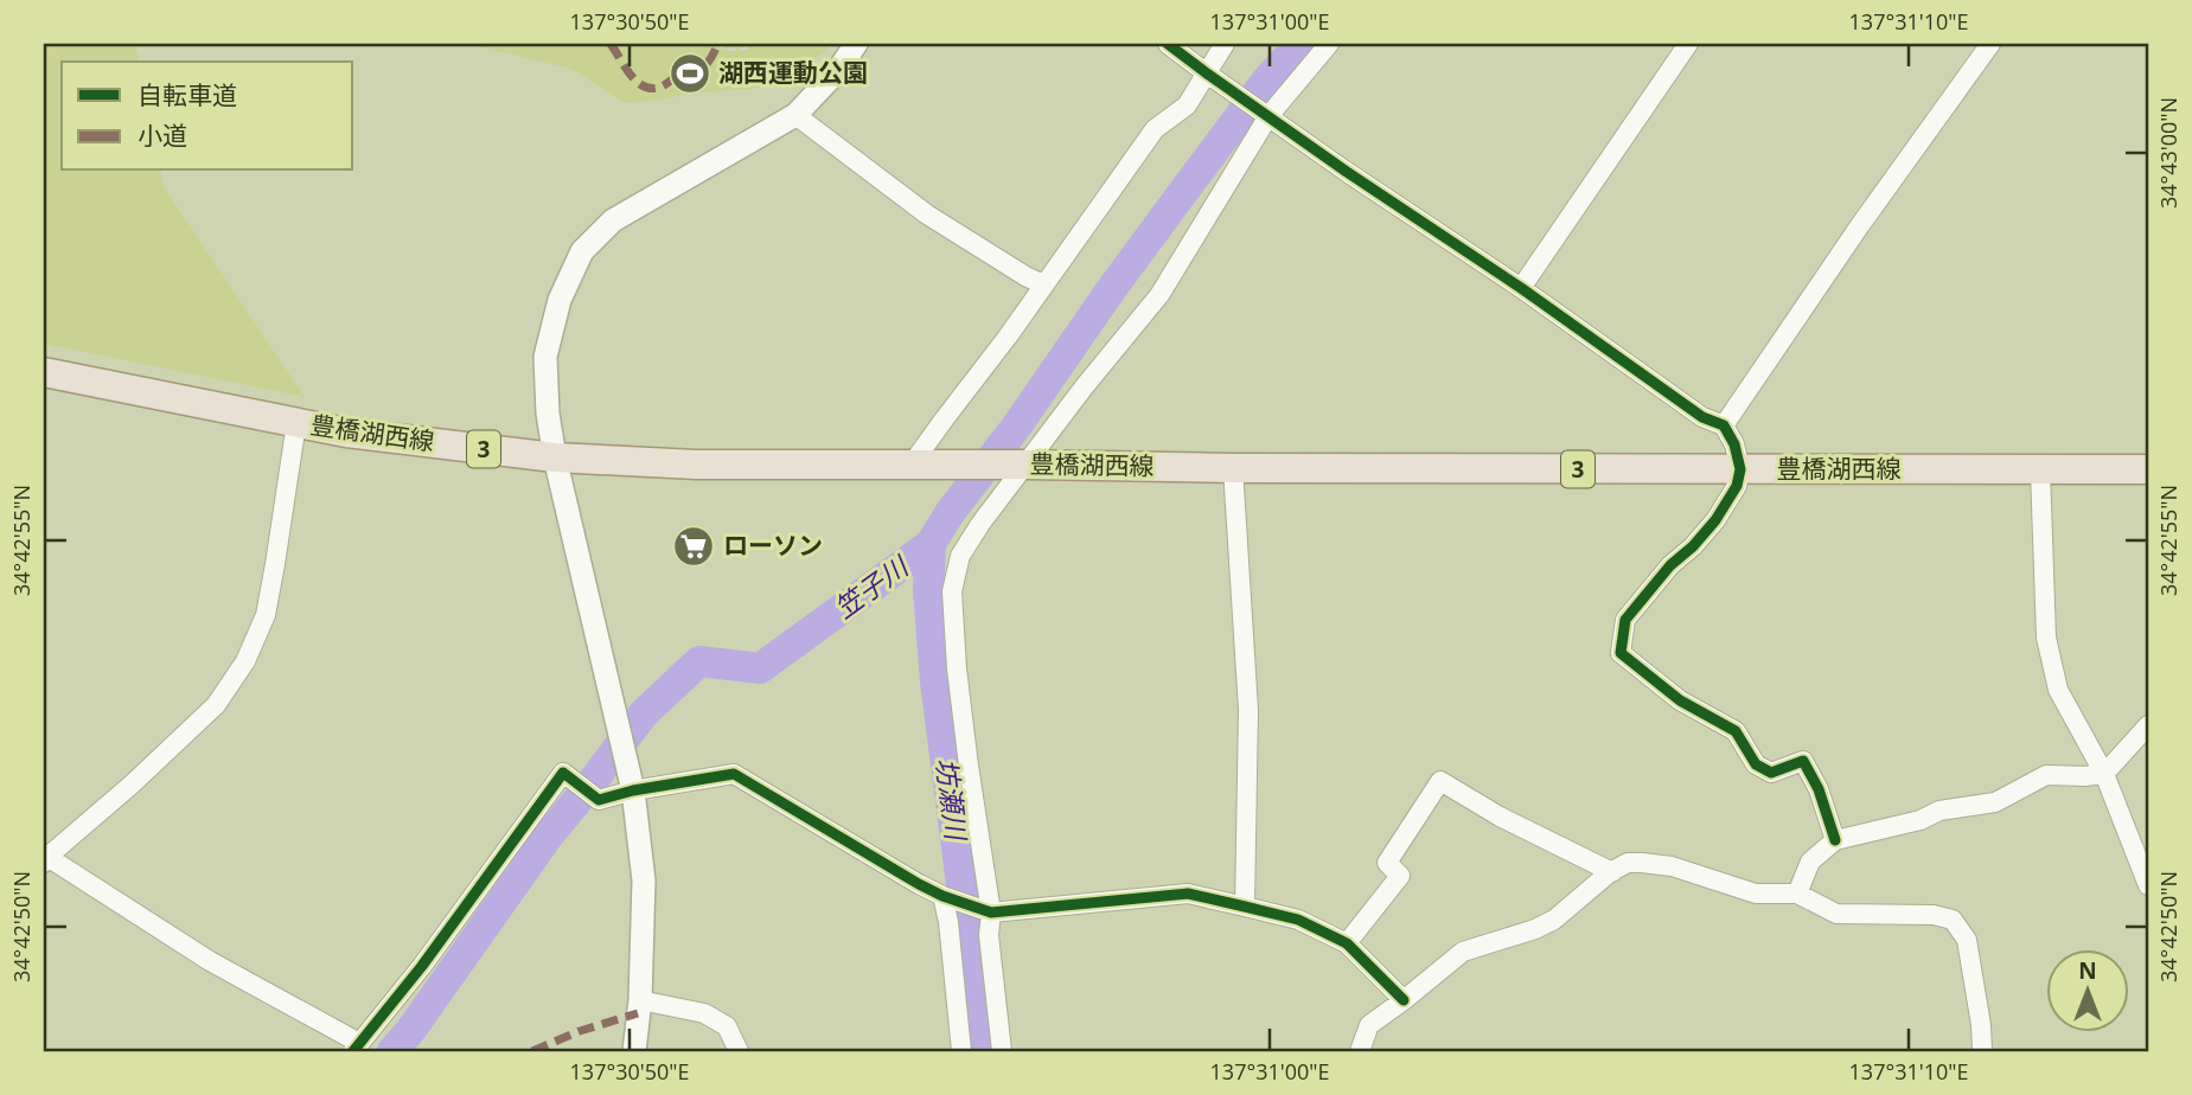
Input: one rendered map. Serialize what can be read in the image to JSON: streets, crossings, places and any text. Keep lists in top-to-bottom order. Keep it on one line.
{"streets":{"main road":["豊橋湖西線","3"]},"water":["笠子川","坊瀬川"],"places":{"sports":["湖西運動公園"],"supermarket":["ローソン"]},"legend":["自転車道","小道"],"north":"top","coordinates":["137°30'50\"E","137°31'00\"E","137°31'10\"E","34°43'00\"N","34°42'55\"N","34°42'50\"N"]}
